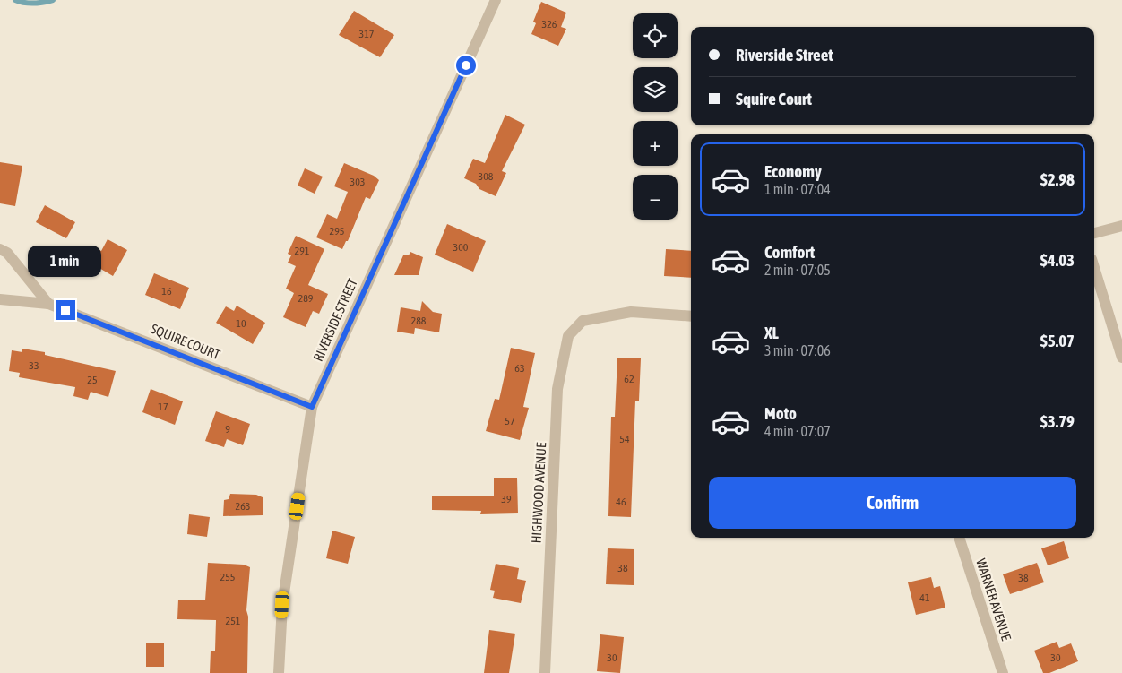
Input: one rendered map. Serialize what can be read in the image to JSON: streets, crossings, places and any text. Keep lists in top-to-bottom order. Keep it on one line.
{"streets":{"street":["RIVERSIDE STREET","SQUIRE COURT","HIGHWOOD AVENUE","WARNER AVENUE"]},"crossings":[["RIVERSIDE STREET","SQUIRE COURT"]],"house_numbers":["326","317","308","303","295","300","291","16","289","288","10","33","63","62","25","17","57","9","54","39","46","263","38","255","38","41","251","30","30"],"page":{"map_buttons":["+","−"],"banner":["Riverside Street","Squire Court"],"list":[{"name":"Economy","note":"1 min · 07:04","value":"$2.98"},{"name":"Comfort","note":"2 min · 07:05","value":"$4.03"},{"name":"XL","note":"3 min · 07:06","value":"$5.07"},{"name":"Moto","note":"4 min · 07:07","value":"$3.79"}],"bubble":"1 min","buttons":"Confirm"}}
